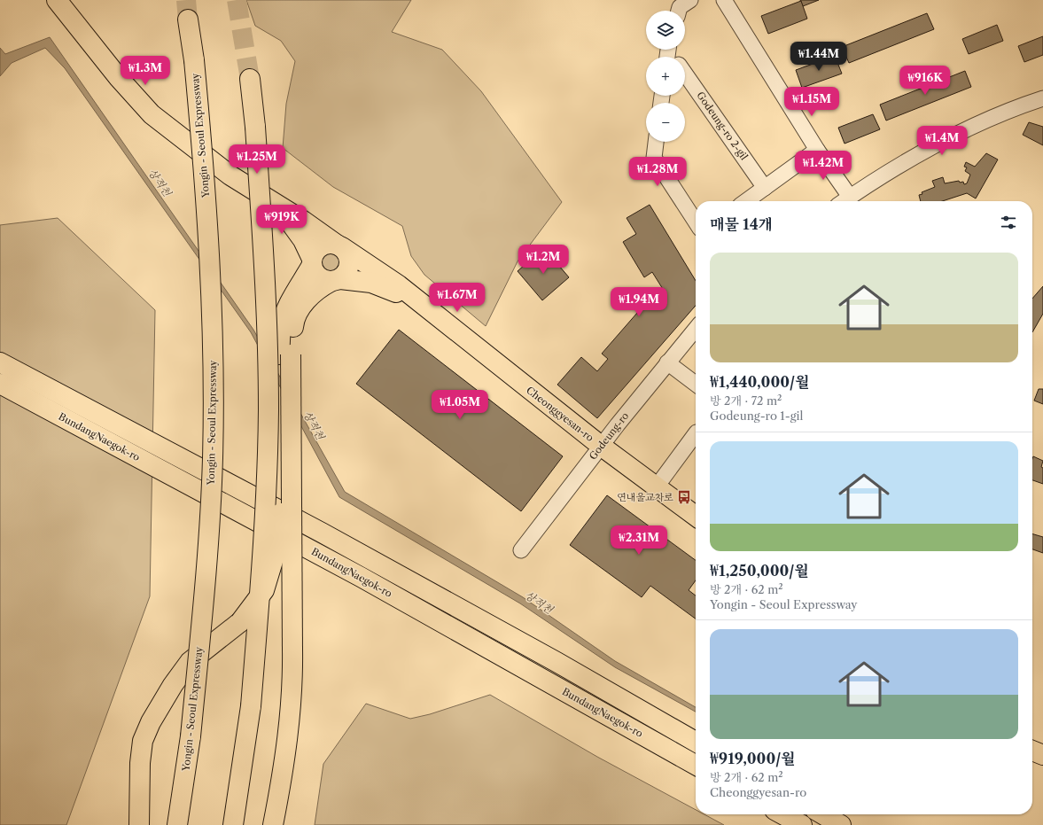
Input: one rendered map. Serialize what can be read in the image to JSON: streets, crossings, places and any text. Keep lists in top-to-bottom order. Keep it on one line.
{"streets":{"main road":["Yongin - Seoul Expressway","Cheonggyesan-ro","BundangNaegok-ro"],"street":["Godeung-ro 2-gil","Godeung-ro"]},"crossings":[["Cheonggyesan-ro","Godeung-ro"]],"water":["상적천"],"places":{"bus stop":["연내울교차로"]},"page":{"map_buttons":["+","−"],"price":["₩1.44M","₩1.3M","₩916K","₩1.15M","₩1.4M","₩1.25M","₩1.42M","₩1.28M","₩919K","₩1.2M","₩1.67M","₩1.94M","₩1.05M","₩2.31M"],"heading":"매물 14개","list":[{"name":"₩1,440,000/월","note":"방 2개 · 72 m² · Godeung-ro 1-gil"},{"name":"₩1,250,000/월","note":"방 2개 · 62 m² · Yongin - Seoul Expressway"},{"name":"₩919,000/월","note":"방 2개 · 62 m² · Cheonggyesan-ro"}]}}
